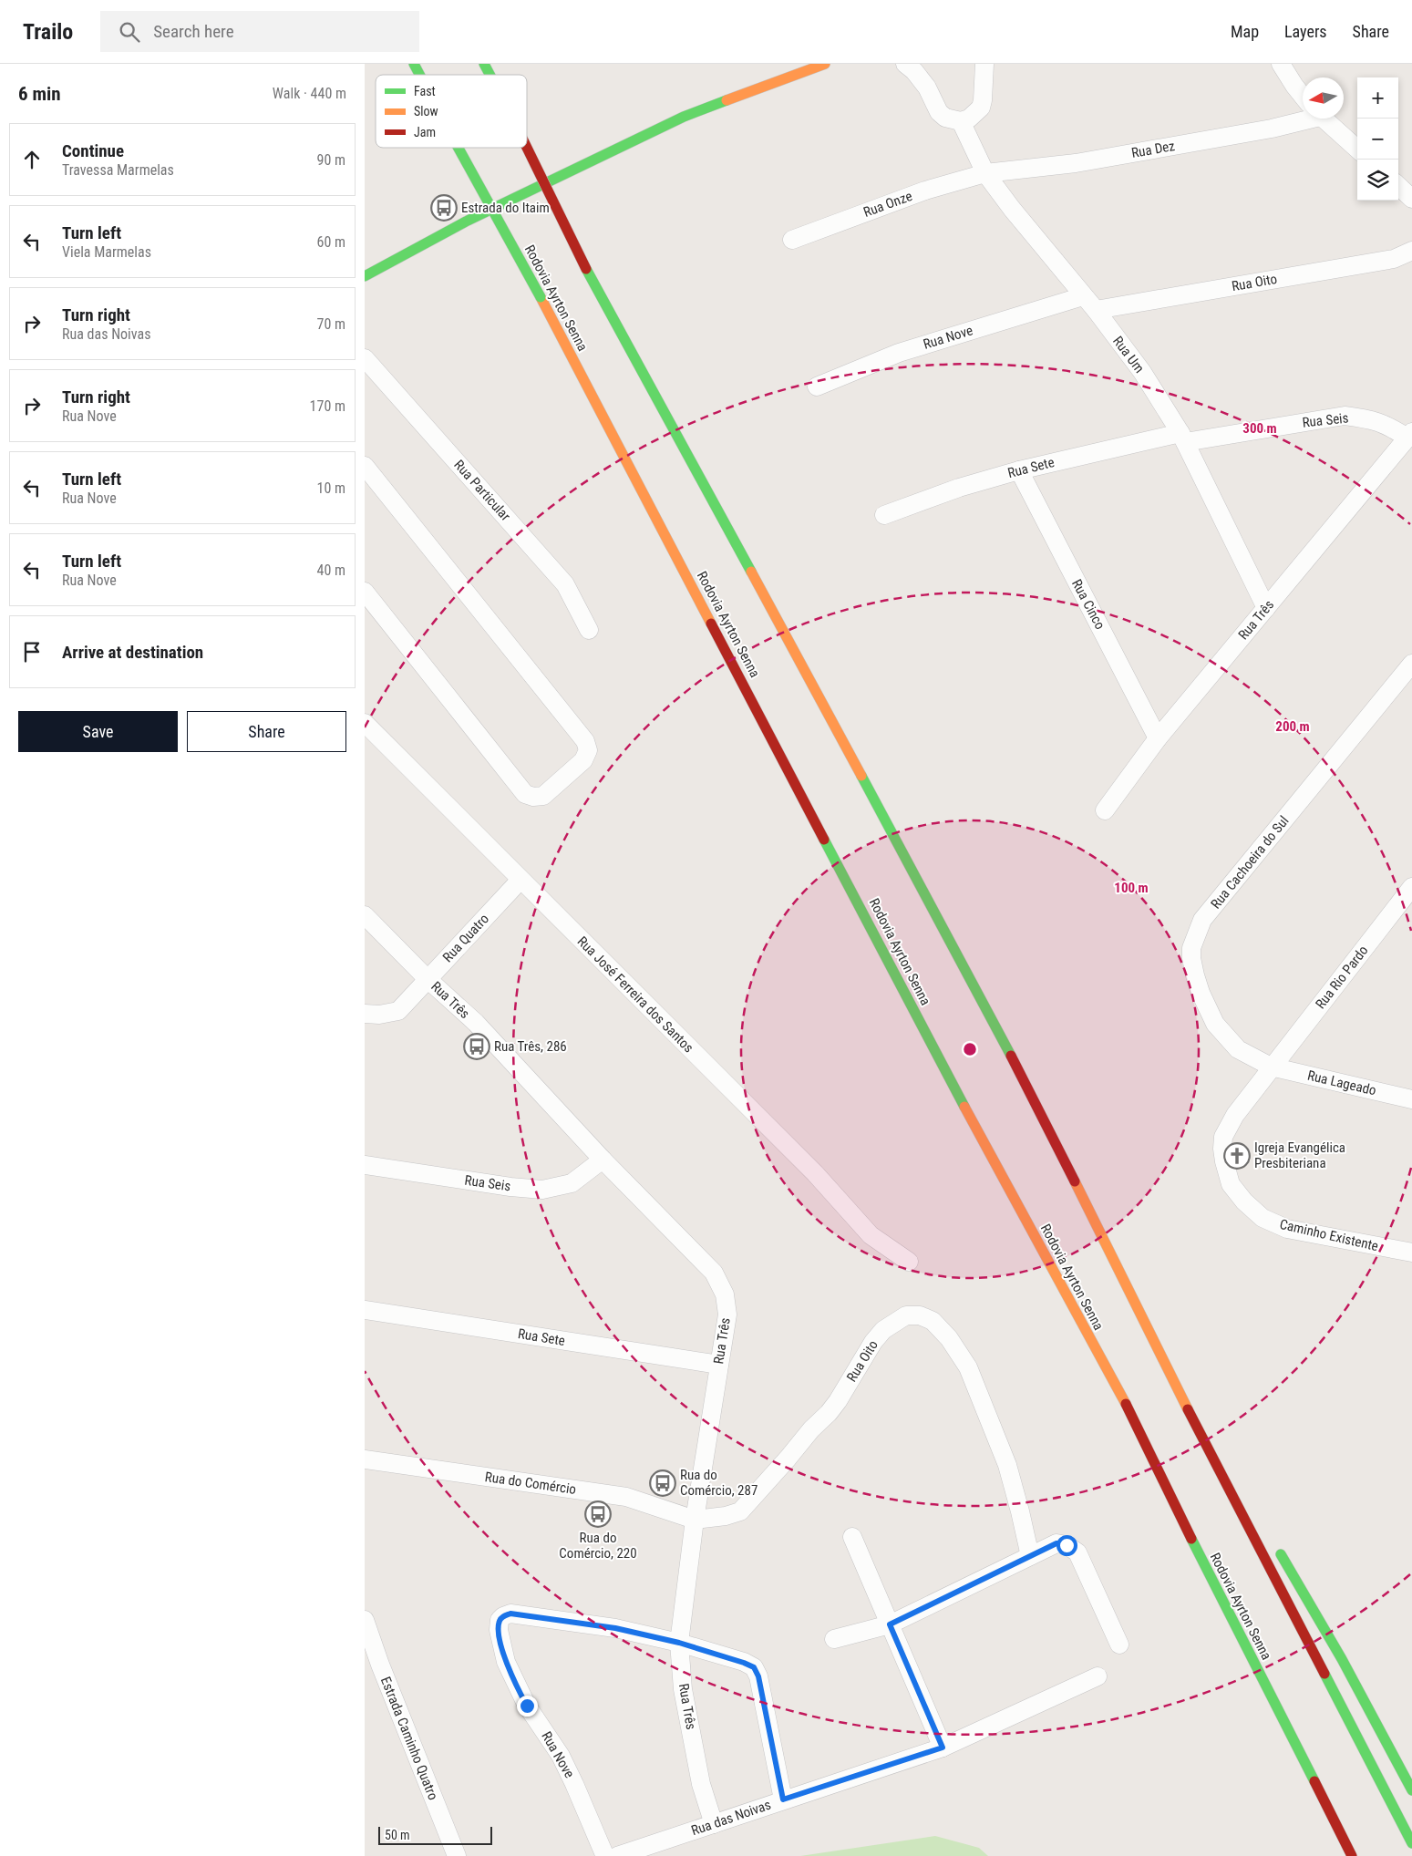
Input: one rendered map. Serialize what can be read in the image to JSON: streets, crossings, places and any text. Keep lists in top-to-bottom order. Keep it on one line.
{"streets":{"main road":["Rodovia Ayrton Senna"],"street":["Rua Dez","Rua Onze","Rua Oito","Rua Nove","Rua Um","Rua Seis","Rua Sete","Rua Particular","Rua Cinco","Rua Três","Rua Cachoeira do Sul","Rua Quatro","Rua Rio Pardo","Rua José Ferreira dos Santos","Rua Lageado","Caminho Existente","Rua do Comércio","Estrada Caminho Quatro","Rua das Noivas"]},"crossings":[["Rua Dez","Rua Onze"],["Rua Dez","Rua Um"],["Rua Onze","Rua Um"],["Rua Oito","Rua Nove"],["Rua Oito","Rua Um"],["Rua Oito","Rua Três"],["Rua Oito","Rua do Comércio"],["Rua Nove","Rua Um"],["Rua Nove","Rua Três"],["Rua Nove","Rua das Noivas"],["Rua Um","Rua Seis"],["Rua Um","Rua Sete"],["Rua Um","Rua Três"],["Rua Seis","Rua Sete"],["Rua Seis","Rua Três"],["Rua Sete","Rua Cinco"],["Rua Sete","Rua Três"],["Rua Cinco","Rua Três"],["Rua Três","Rua Quatro"],["Rua Três","Rua do Comércio"],["Rua Três","Rua das Noivas"],["Rua Cachoeira do Sul","Rua Rio Pardo"],["Rua Cachoeira do Sul","Rua Lageado"],["Rua Cachoeira do Sul","Caminho Existente"],["Rua Quatro","Rua José Ferreira dos Santos"],["Rua Rio Pardo","Rua Lageado"],["Rua Rio Pardo","Caminho Existente"],["Rua Lageado","Caminho Existente"]],"places":{"bus stop":["Estrada do Itaim","Rua Três, 286","Rua do Comércio, 287","Rua do Comércio, 220"],"church":["Igreja Evangélica Presbiteriana"]},"legend":["Fast","Slow","Jam"],"scale_bar":"50 m","north":"left","page":{"header":"Trailo","search":"Search here","nav":["Map","Layers","Share"],"heading":["6 min","Walk · 440 m"],"map_buttons":["+","−"],"list":[["Continue","Travessa Marmelas","90 m"],["Turn left","Viela Marmelas","60 m"],["Turn right","Rua das Noivas","70 m"],["Turn right","Rua Nove","170 m"],["Turn left","Rua Nove","10 m"],["Turn left","Rua Nove","40 m"],"Arrive at destination"],"buttons":["Save","Share"],"scale":"50 m"},"rings":["300 m","200 m","100 m"]}
